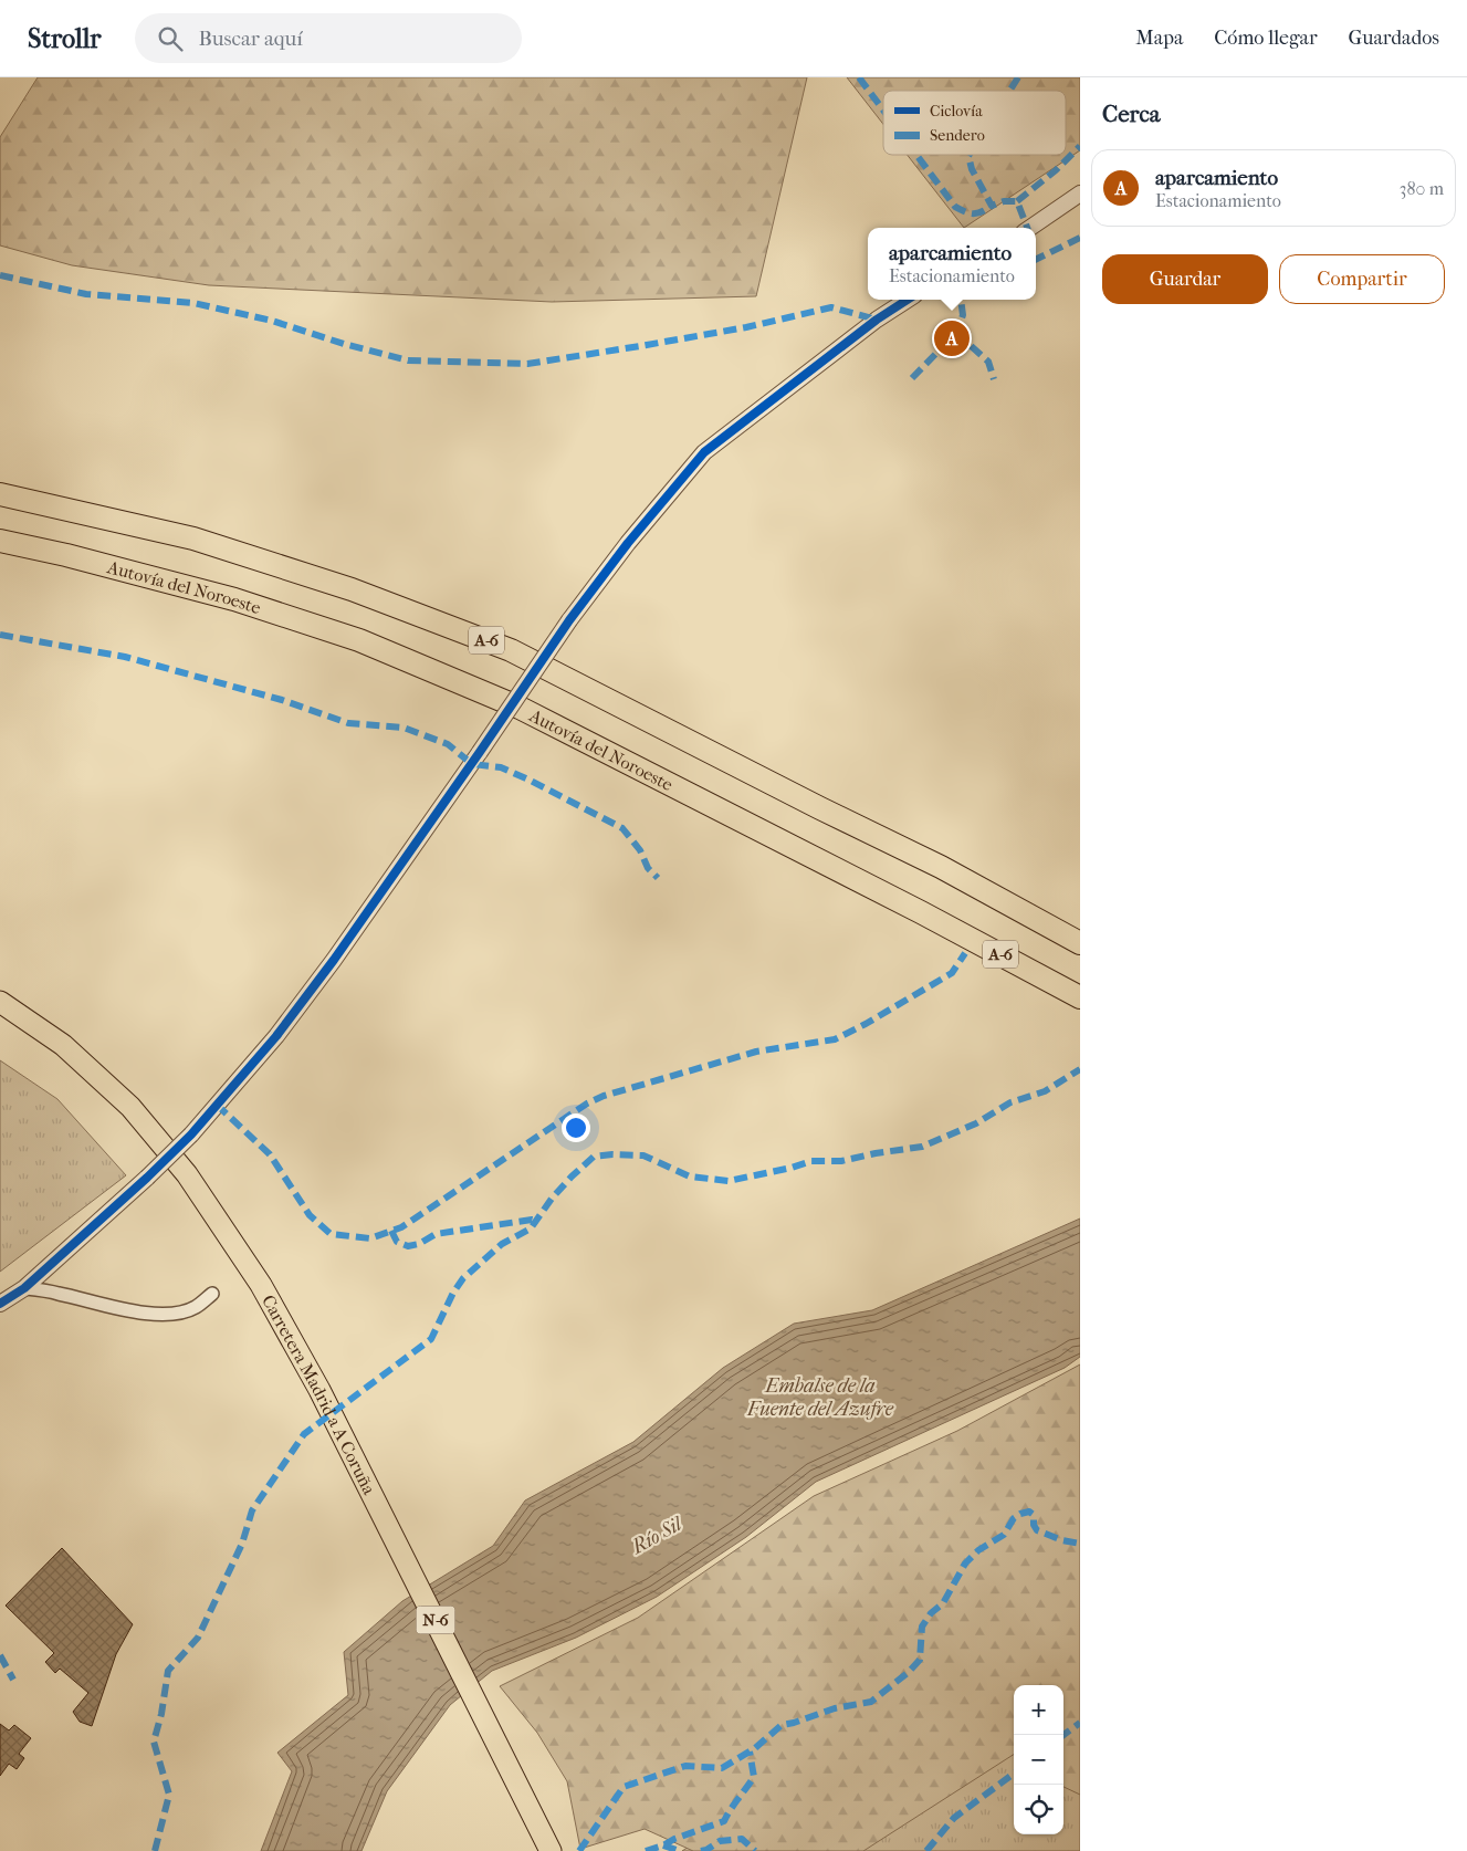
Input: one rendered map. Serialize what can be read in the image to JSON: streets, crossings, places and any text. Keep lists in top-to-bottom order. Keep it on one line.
{"streets":{"highway":["Autovía del Noroeste","A-6","Carretera Madrid a A Coruña","N-6"]},"water":["Embalse de la Fuente del Azufre","Río Sil"],"legend":["Ciclovía","Sendero"],"page":{"header":"Strollr","search":"Buscar aquí","nav":["Mapa","Cómo llegar","Guardados"],"heading":"Cerca","list":[{"mark":"A","name":"aparcamiento","note":"Estacionamiento","value":"380 m"}],"popup":["aparcamiento","Estacionamiento"],"buttons":["Guardar","Compartir"],"pins":"A","map_buttons":["+","−"]}}
